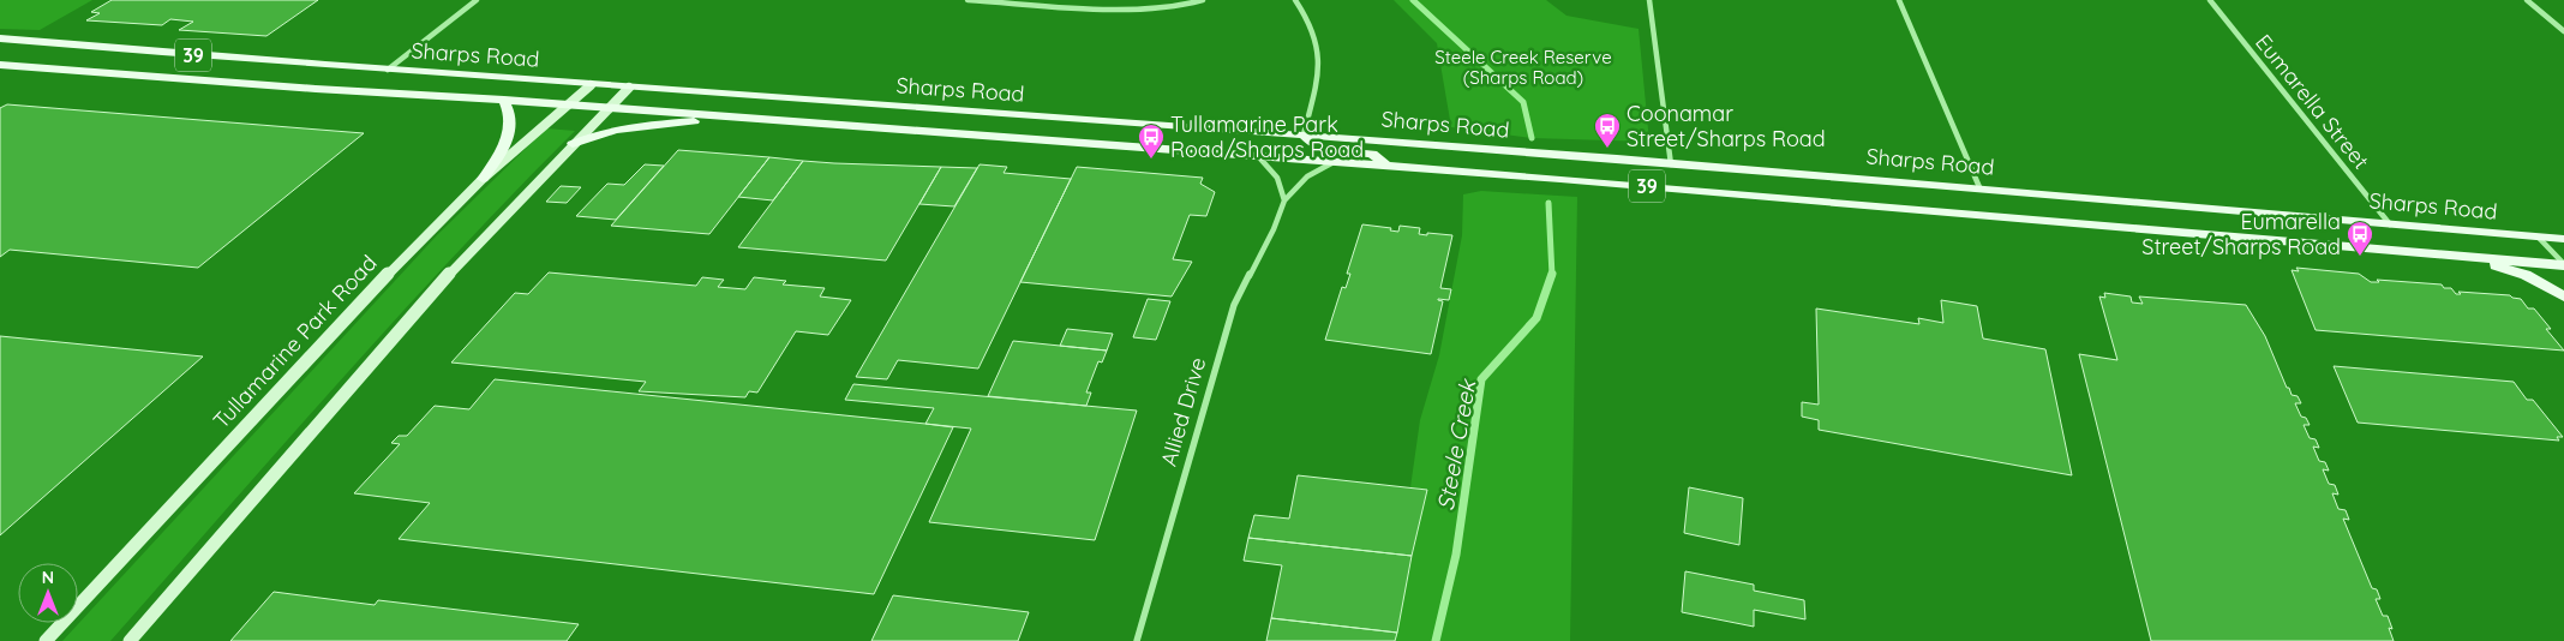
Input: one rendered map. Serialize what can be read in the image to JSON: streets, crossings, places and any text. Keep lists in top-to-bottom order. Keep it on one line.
{"streets":{"main road":["39","Sharps Road"],"street":["Eumarella Street","Tullamarine Park Road","Allied Drive"]},"crossings":[["Sharps Road","Eumarella Street"],["Sharps Road","Tullamarine Park Road"],["Sharps Road","Allied Drive"]],"water":["Steele Creek"],"parks":["Steele Creek Reserve (Sharps Road)"],"places":{"bus stop":["Coonamar Street/Sharps Road","Tullamarine Park Road/Sharps Road","Eumarella Street/Sharps Road"]},"north":"top"}
